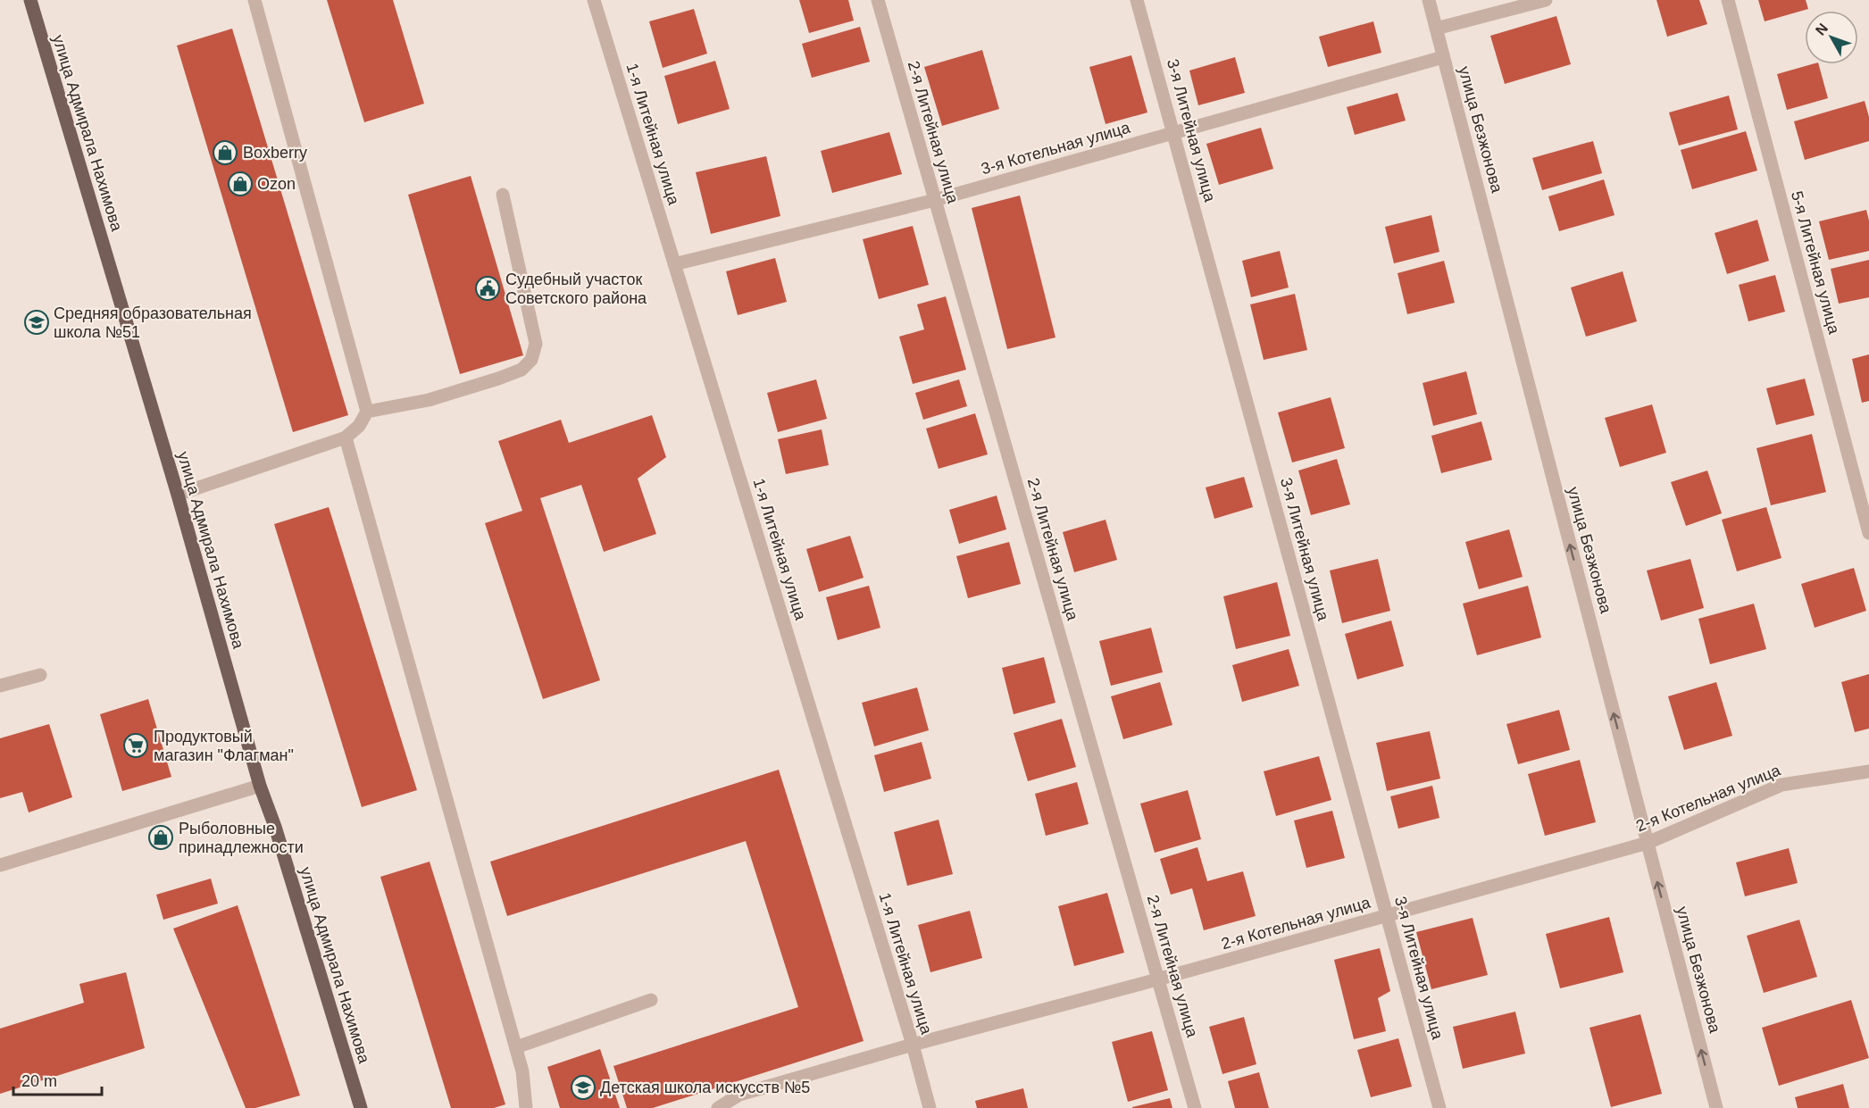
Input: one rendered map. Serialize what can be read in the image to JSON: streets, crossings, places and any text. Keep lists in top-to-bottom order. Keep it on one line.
{"streets":{"main road":["улица Адмирала Нахимова"],"street":["улица Безжонова","3-я Литейная улица","2-я Литейная улица","1-я Литейная улица","3-я Котельная улица","5-я Литейная улица","2-я Котельная улица"]},"crossings":[["улица Безжонова","3-я Котельная улица"],["улица Безжонова","2-я Котельная улица"],["3-я Литейная улица","3-я Котельная улица"],["3-я Литейная улица","2-я Котельная улица"],["2-я Литейная улица","3-я Котельная улица"],["2-я Литейная улица","2-я Котельная улица"],["1-я Литейная улица","3-я Котельная улица"],["1-я Литейная улица","2-я Котельная улица"]],"one_way":["улица Безжонова"],"places":{"shop":["Boxberry","Ozon","Рыболовные принадлежности"],"public building":["Судебный участок Советского района"],"school or university":["Средняя образовательная школа №51","Детская школа искусств №5"],"supermarket":["Продуктовый магазин \"Флагман\""]},"scale_bar":"20 m","north":"top left"}
